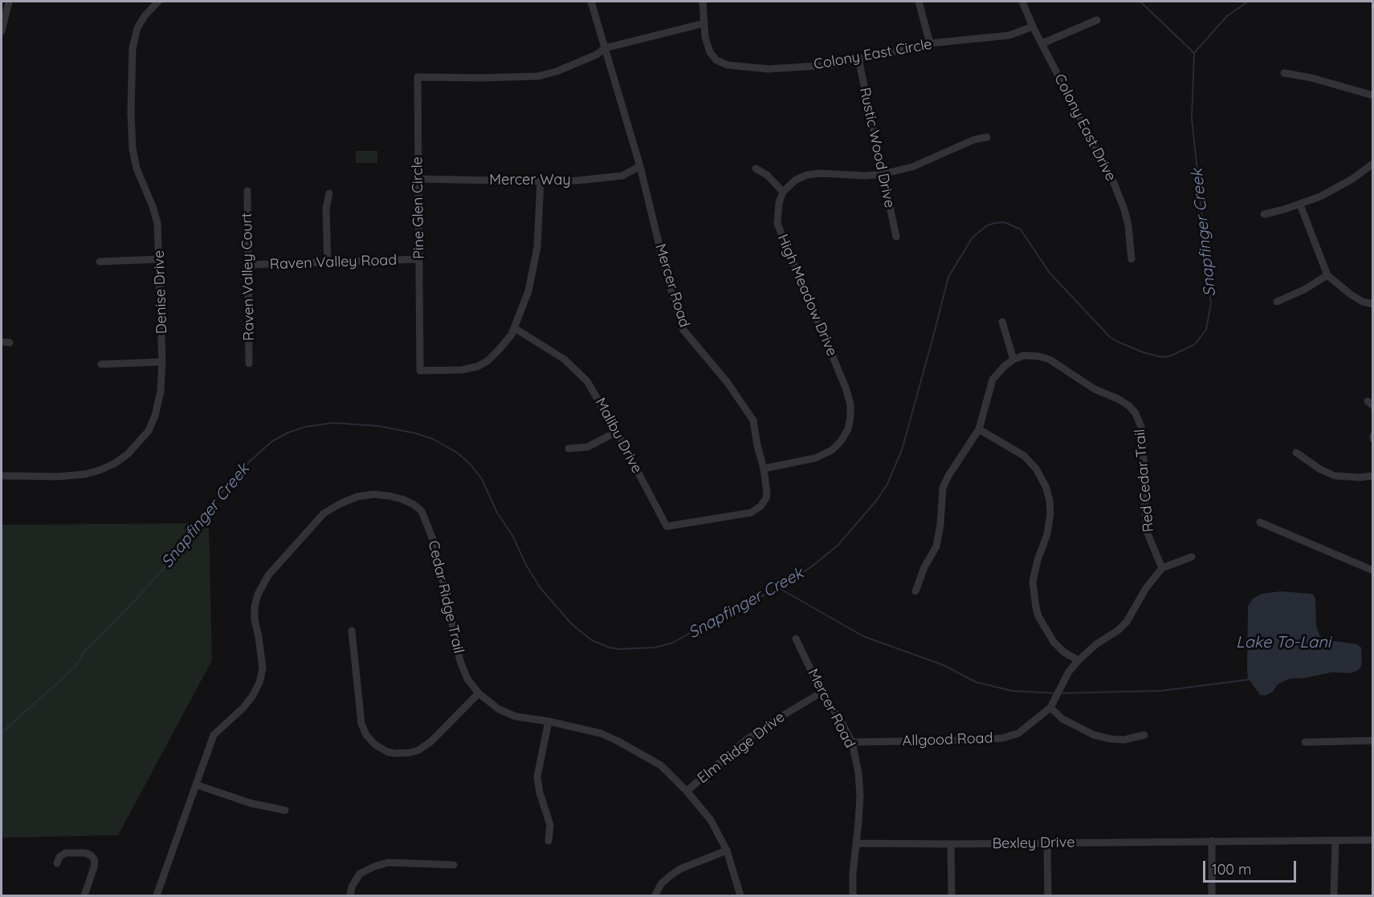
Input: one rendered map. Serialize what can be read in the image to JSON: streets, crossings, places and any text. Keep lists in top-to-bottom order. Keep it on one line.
{"streets":{"street":["Colony East Circle","Colony East Drive","Rustic Wood Drive","Mercer Way","Pine Glen Circle","Raven Valley Road","Raven Valley Court","Mercer Road","Denise Drive","High Meadow Drive","Malibu Drive","Red Cedar Trail","Cedar Ridge Trail","Allgood Road","Elm Ridge Drive","Bexley Drive"]},"crossings":[["Colony East Circle","Colony East Drive"],["Colony East Circle","Rustic Wood Drive"],["Colony East Circle","Pine Glen Circle"],["Mercer Way","Pine Glen Circle"],["Mercer Way","Mercer Road"],["Pine Glen Circle","Raven Valley Road"],["Pine Glen Circle","Mercer Road"],["Pine Glen Circle","Malibu Drive"],["Raven Valley Road","Raven Valley Court"],["Mercer Road","High Meadow Drive"],["Mercer Road","Malibu Drive"],["Mercer Road","Allgood Road"],["Mercer Road","Elm Ridge Drive"],["Mercer Road","Bexley Drive"],["Red Cedar Trail","Allgood Road"],["Cedar Ridge Trail","Elm Ridge Drive"]],"water":["Snapfinger Creek","Lake To-Lani"],"scale_bar":"100 m"}
